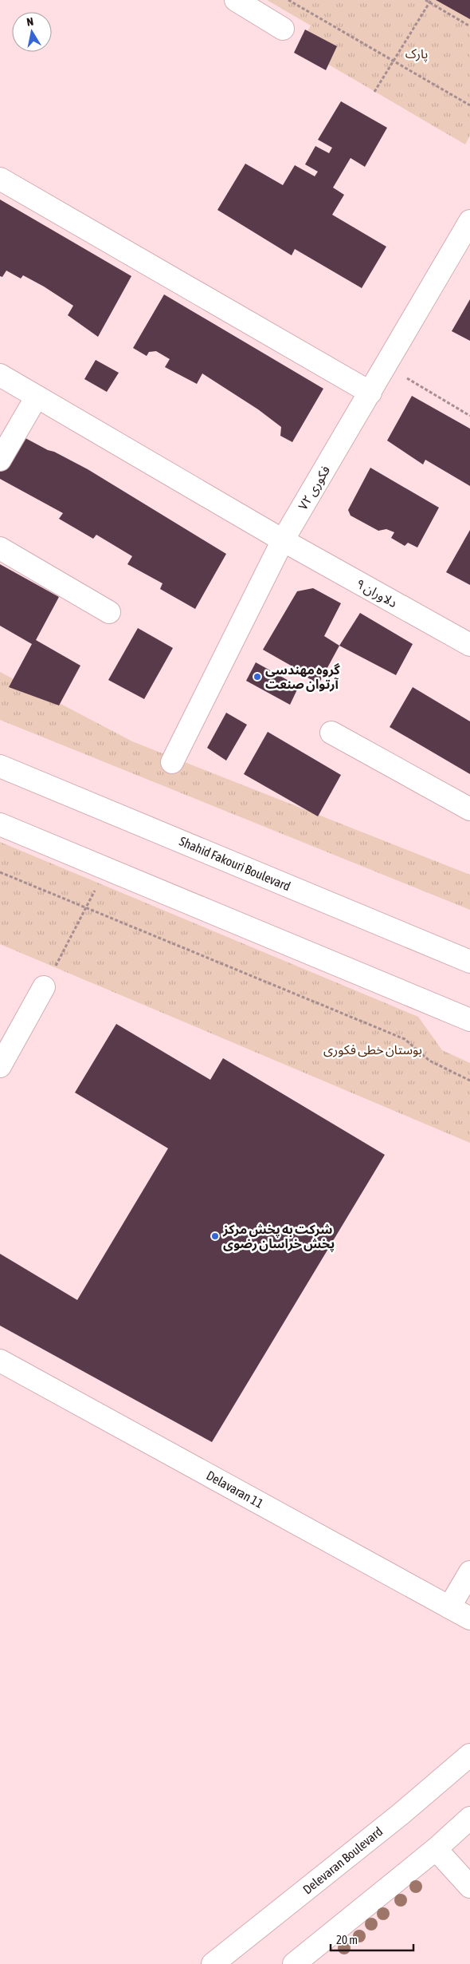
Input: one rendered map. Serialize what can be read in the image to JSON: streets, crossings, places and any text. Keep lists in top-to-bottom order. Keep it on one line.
{"streets":{"street":["فکوری ۷۲","دلاوران ۹","Shahid Fakouri Boulevard","Delavaran 11","Delevaran Boulevard"]},"crossings":[["فکوری ۷۲","دلاوران ۹"]],"parks":["پارک","بوستان خطی فکوری"],"places":["گروه مهندسی آرتوان صنعت","شرکت به پخش مرکز پخش خراسان رضوی"],"scale_bar":"20 m","north":"top"}
